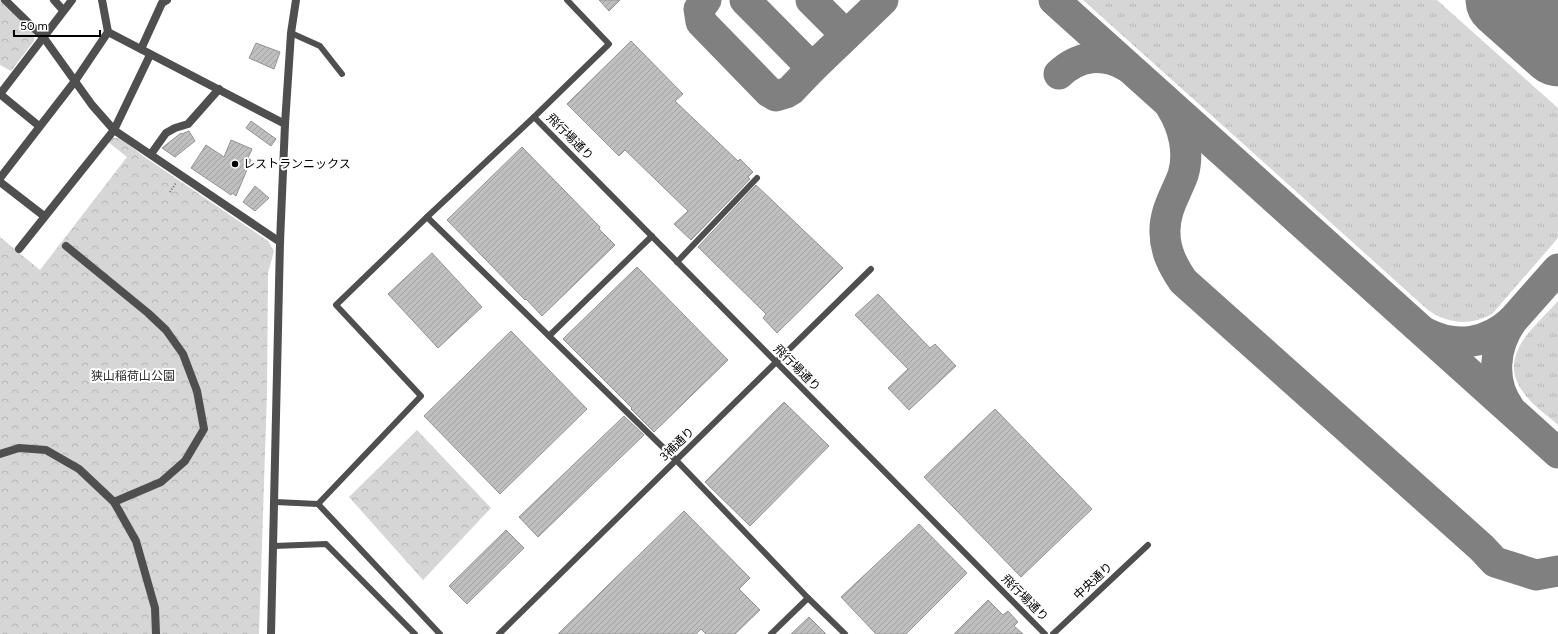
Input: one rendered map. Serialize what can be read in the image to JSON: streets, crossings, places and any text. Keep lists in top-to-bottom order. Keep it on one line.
{"streets":{"lane":["飛行場通り","3補通り","中央通り"]},"crossings":[["飛行場通り","3補通り"]],"parks":["狭山稲荷山公園"],"places":["レストランニックス"],"scale_bar":"50 m"}
